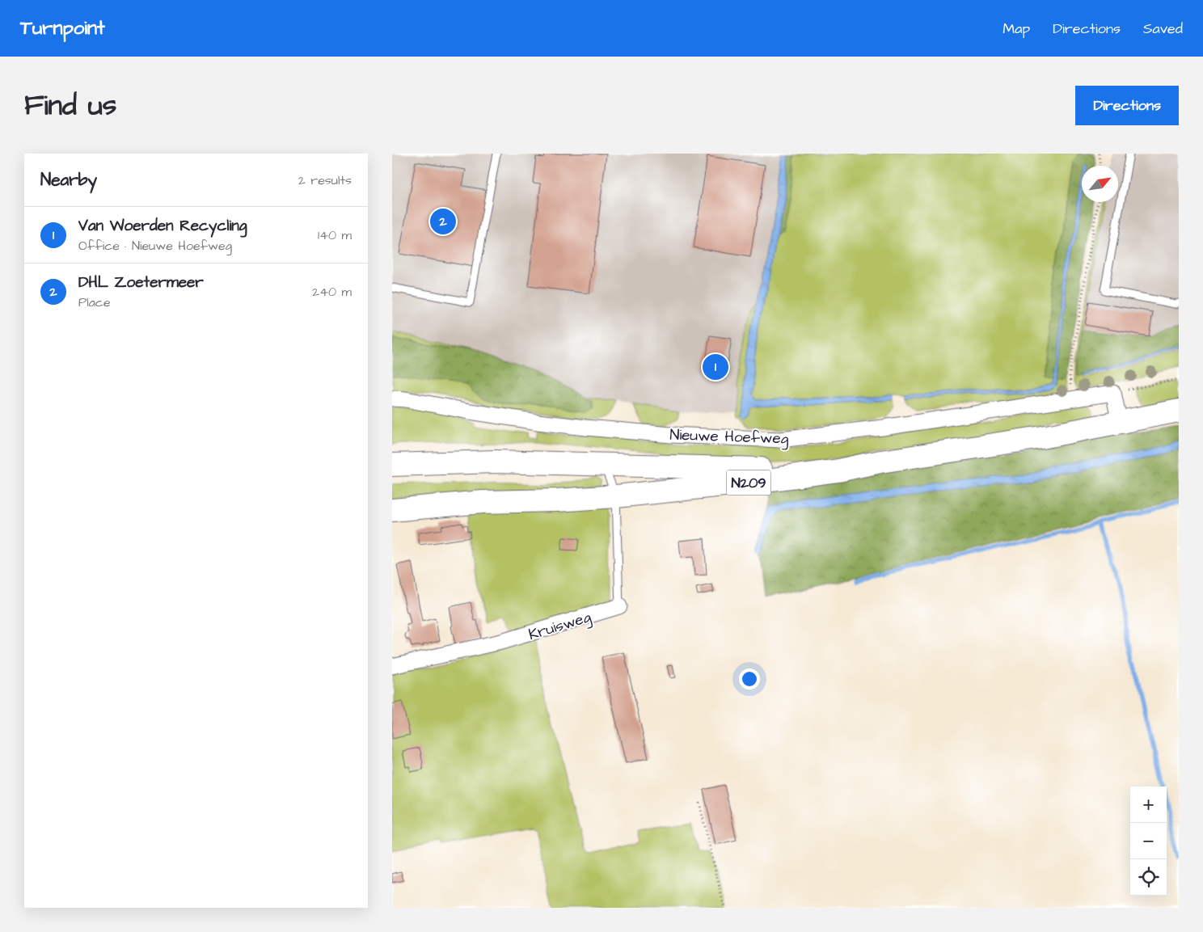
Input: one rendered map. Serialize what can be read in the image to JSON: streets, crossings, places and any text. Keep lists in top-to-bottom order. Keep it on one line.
{"streets":{"main road":["Nieuwe Hoefweg","N209"],"street":["Kruisweg"]},"crossings":[["Nieuwe Hoefweg","Kruisweg"]],"north":"top right","page":{"header":"Turnpoint","nav":["Map","Directions","Saved"],"title":"Find us","buttons":"Directions","heading":["Nearby","2 results"],"list":[{"mark":"1","name":"Van Woerden Recycling","note":"Office · Nieuwe Hoefweg","value":"140 m"},{"mark":"2","name":"DHL Zoetermeer","note":"Place","value":"240 m"}],"pins":["2","1"],"map_buttons":["+","−"]}}
